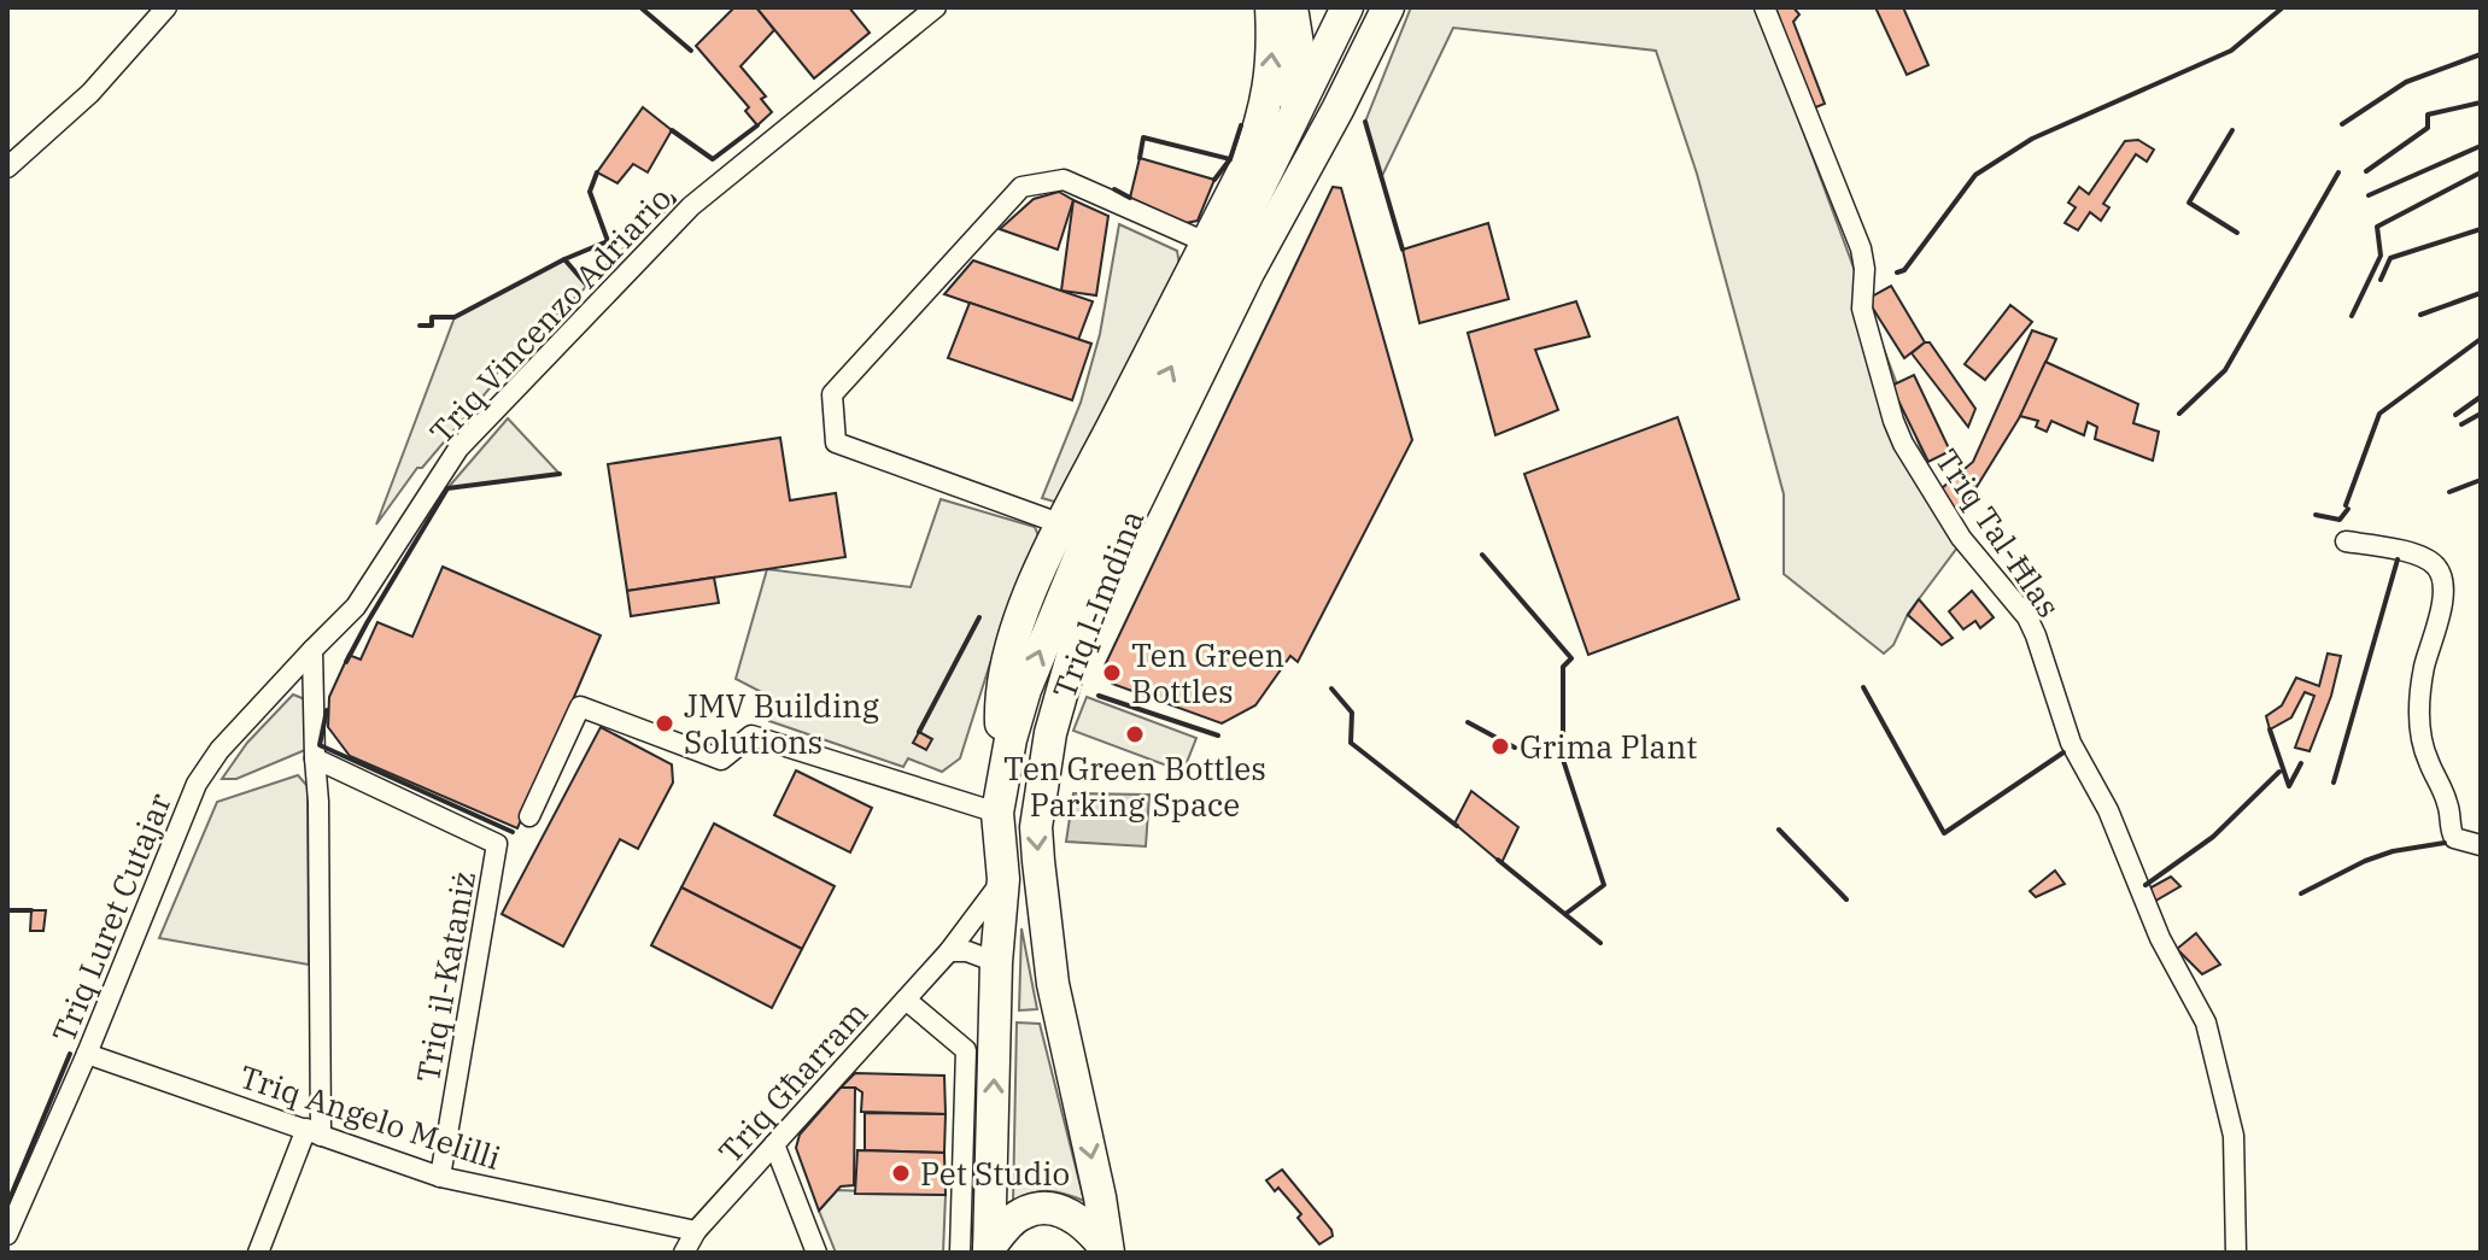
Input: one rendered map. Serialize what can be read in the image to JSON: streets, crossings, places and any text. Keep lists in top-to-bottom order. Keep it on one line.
{"streets":{"highway":["Triq l-Imdina"],"street":["Triq Vincenzo Adriario","Triq Tal-Ħlas","Triq Luret Cutajar","Triq il-Kataniż","Triq Għarram","Triq Angelo Melilli"]},"crossings":[["Triq Vincenzo Adriario","Triq Luret Cutajar"],["Triq l-Imdina","Triq Għarram"],["Triq Luret Cutajar","Triq Angelo Melilli"],["Triq il-Kataniż","Triq Angelo Melilli"],["Triq Għarram","Triq Angelo Melilli"]],"places":["Ten Green Bottles","JMV Building Solutions","Ten Green Bottles Parking Space","Grima Plant","Pet Studio"]}
